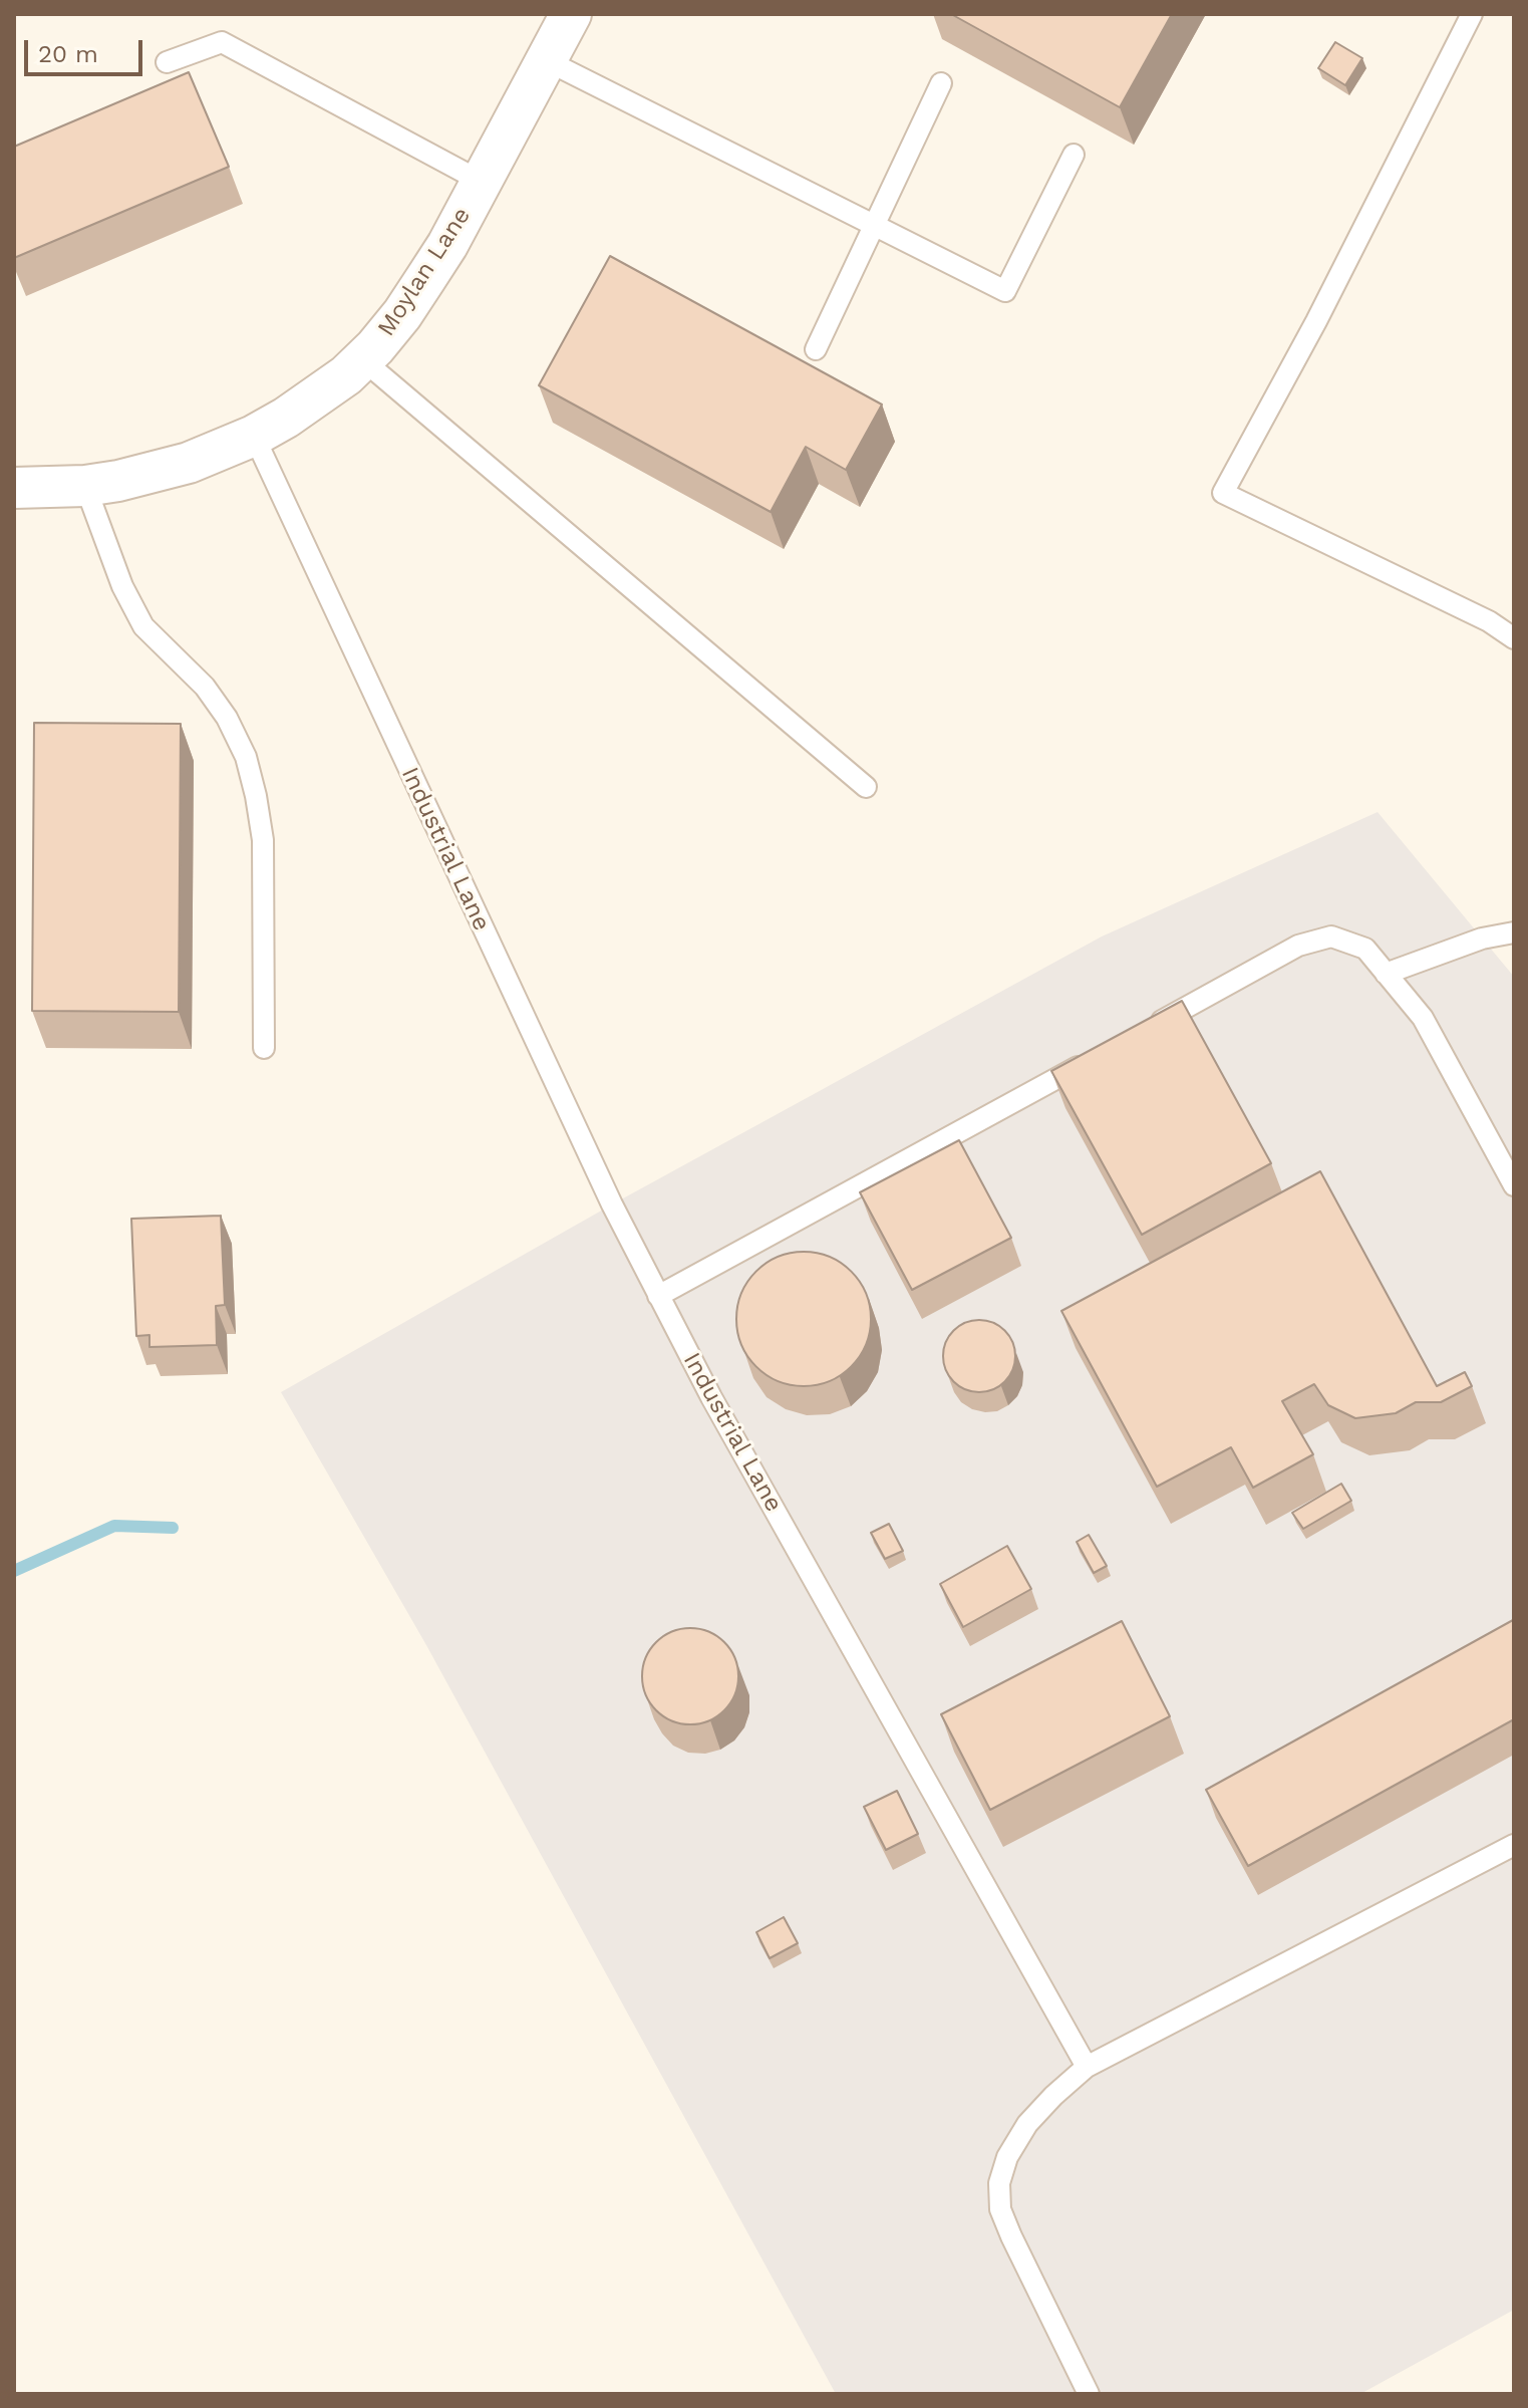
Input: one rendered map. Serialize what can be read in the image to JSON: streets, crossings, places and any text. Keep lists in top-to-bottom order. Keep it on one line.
{"streets":{"street":["Moylan Lane"],"lane":["Industrial Lane"]},"crossings":[["Moylan Lane","Industrial Lane"]],"scale_bar":"20 m"}
